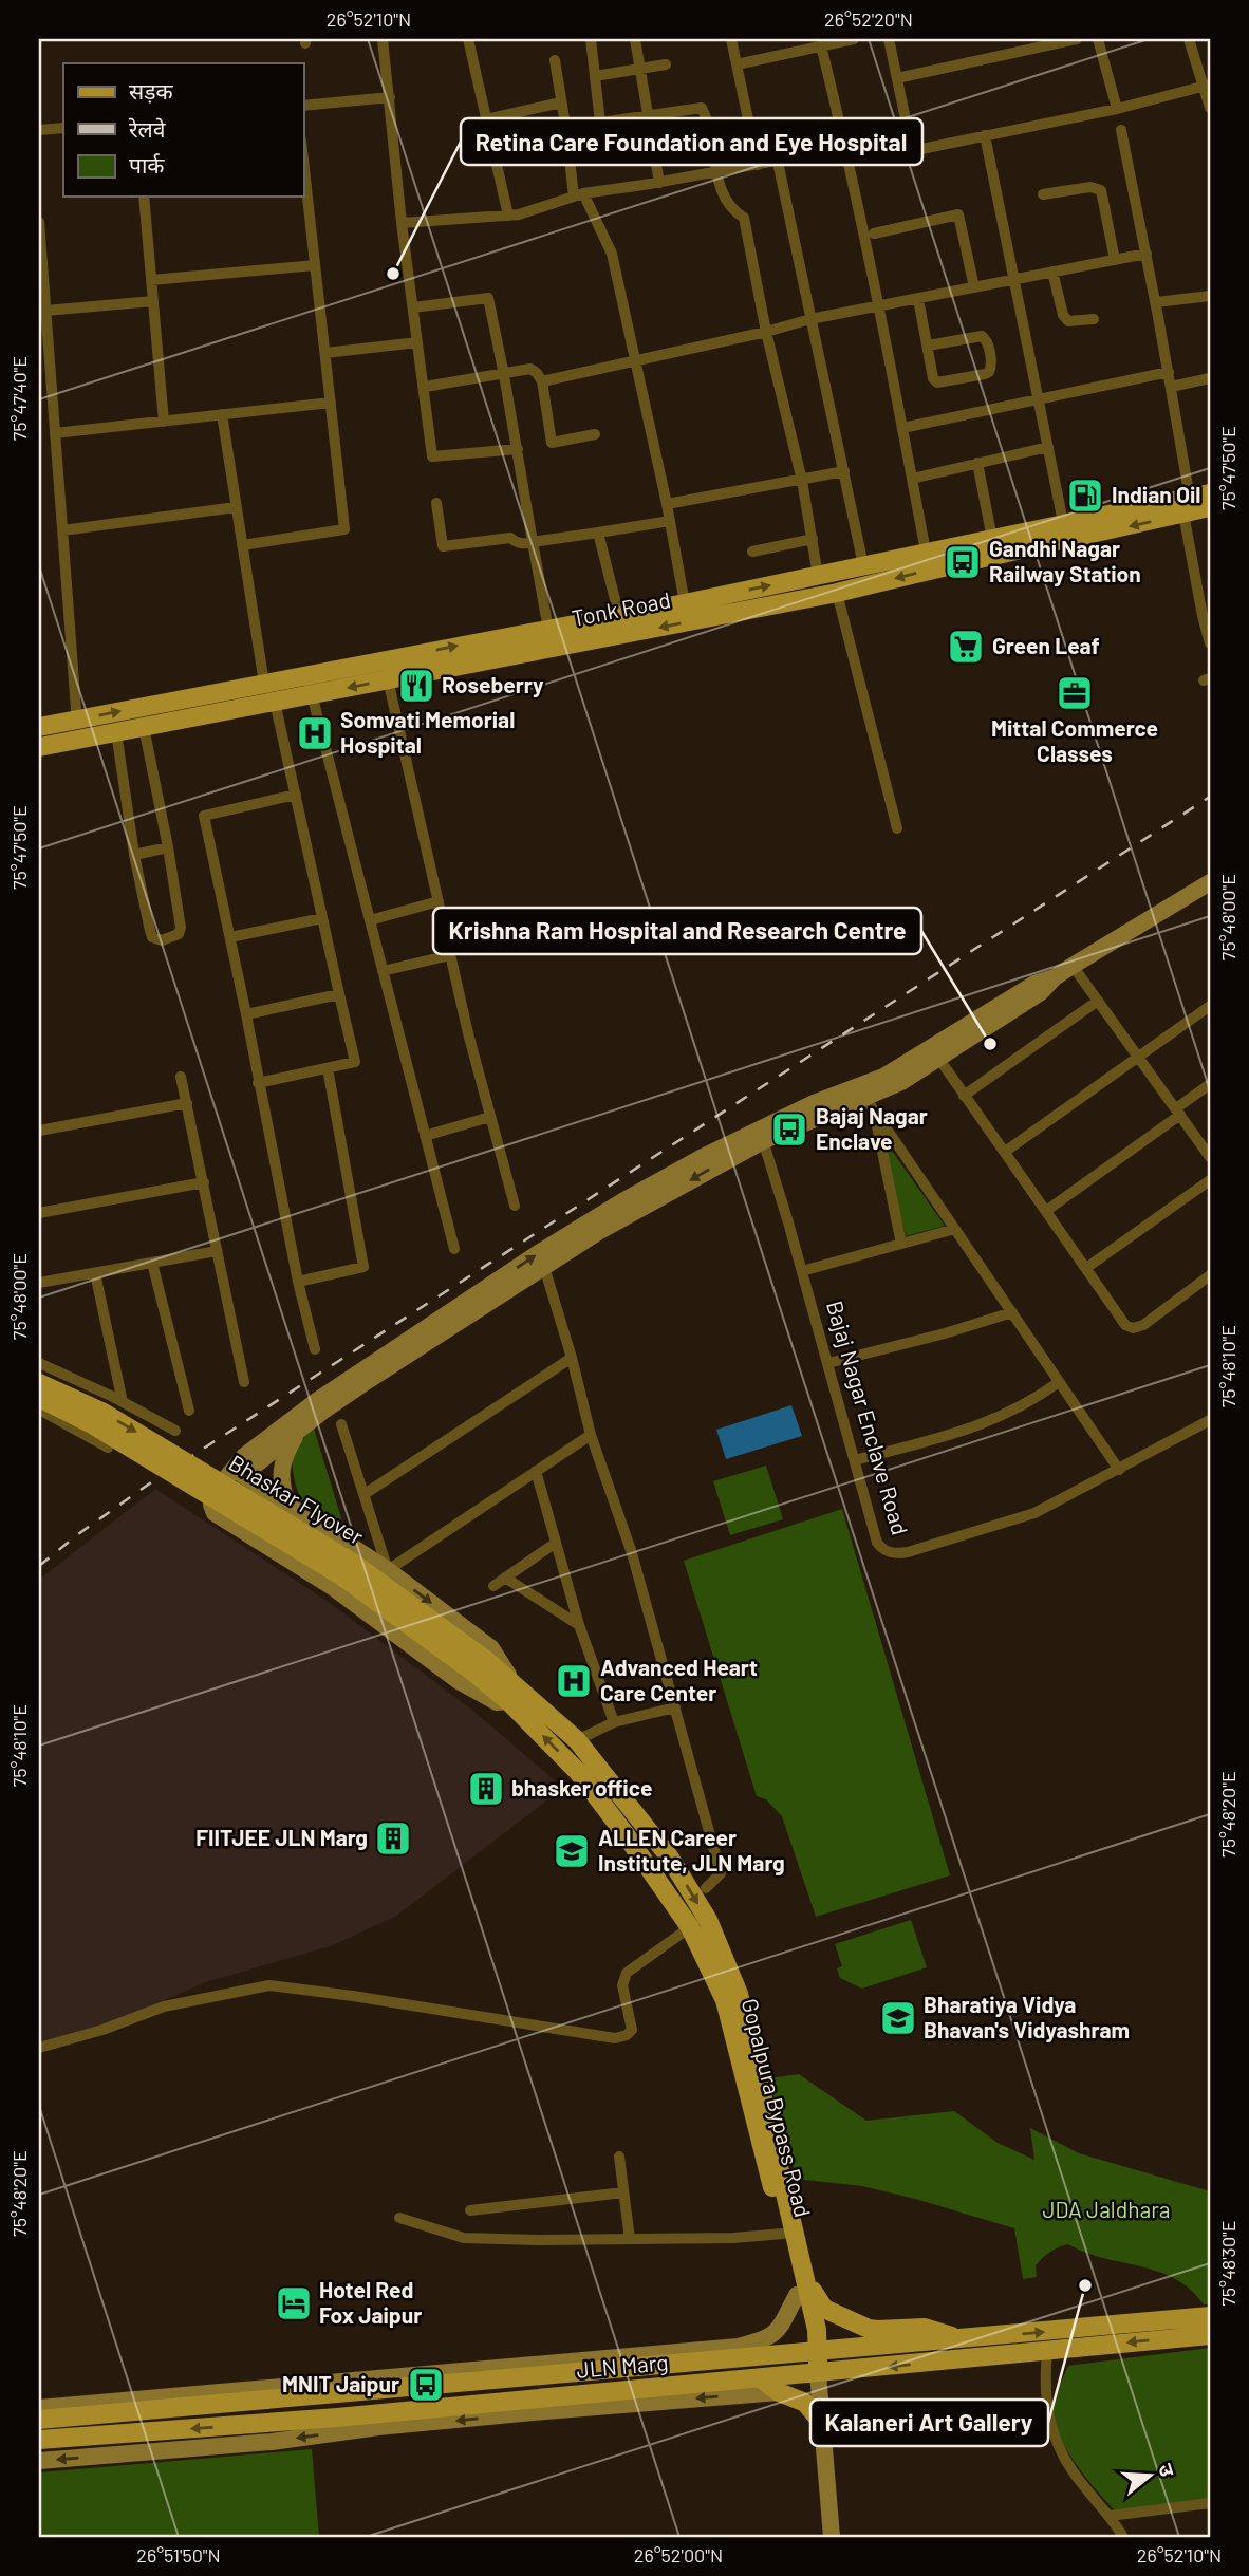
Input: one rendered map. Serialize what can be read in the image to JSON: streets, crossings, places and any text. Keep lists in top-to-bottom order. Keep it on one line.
{"streets":{"main road":["Tonk Road","Bhaskar Flyover","Gopalpura Bypass Road","JLN Marg"],"street":["Bajaj Nagar Enclave Road"]},"crossings":[["Bhaskar Flyover","Gopalpura Bypass Road"],["Gopalpura Bypass Road","JLN Marg"]],"parks":["JDA Jaldhara"],"places":{"other":["Retina Care Foundation and Eye Hospital","Krishna Ram Hospital and Research Centre","Kalaneri Art Gallery"],"fuel station":["Indian Oil"],"bus stop":["Gandhi Nagar Railway Station","Bajaj Nagar Enclave","MNIT Jaipur"],"supermarket":["Green Leaf"],"restaurant":["Roseberry"],"office":["Mittal Commerce Classes"],"hospital":["Somvati Memorial Hospital","Advanced Heart Care Center"],"building":["bhasker office","FIITJEE JLN Marg"],"school or university":["ALLEN Career Institute, JLN Marg","Bharatiya Vidya Bhavan's Vidyashram"],"hotel":["Hotel Red Fox Jaipur"]},"legend":["सड़क","रेलवे","पार्क"],"north":"right","coordinates":["26°52'10\"N","26°52'20\"N","75°47'40\"E","75°47'50\"E","75°48'00\"E","75°48'10\"E","75°48'20\"E","75°48'30\"E","26°51'50\"N","26°52'00\"N"]}
